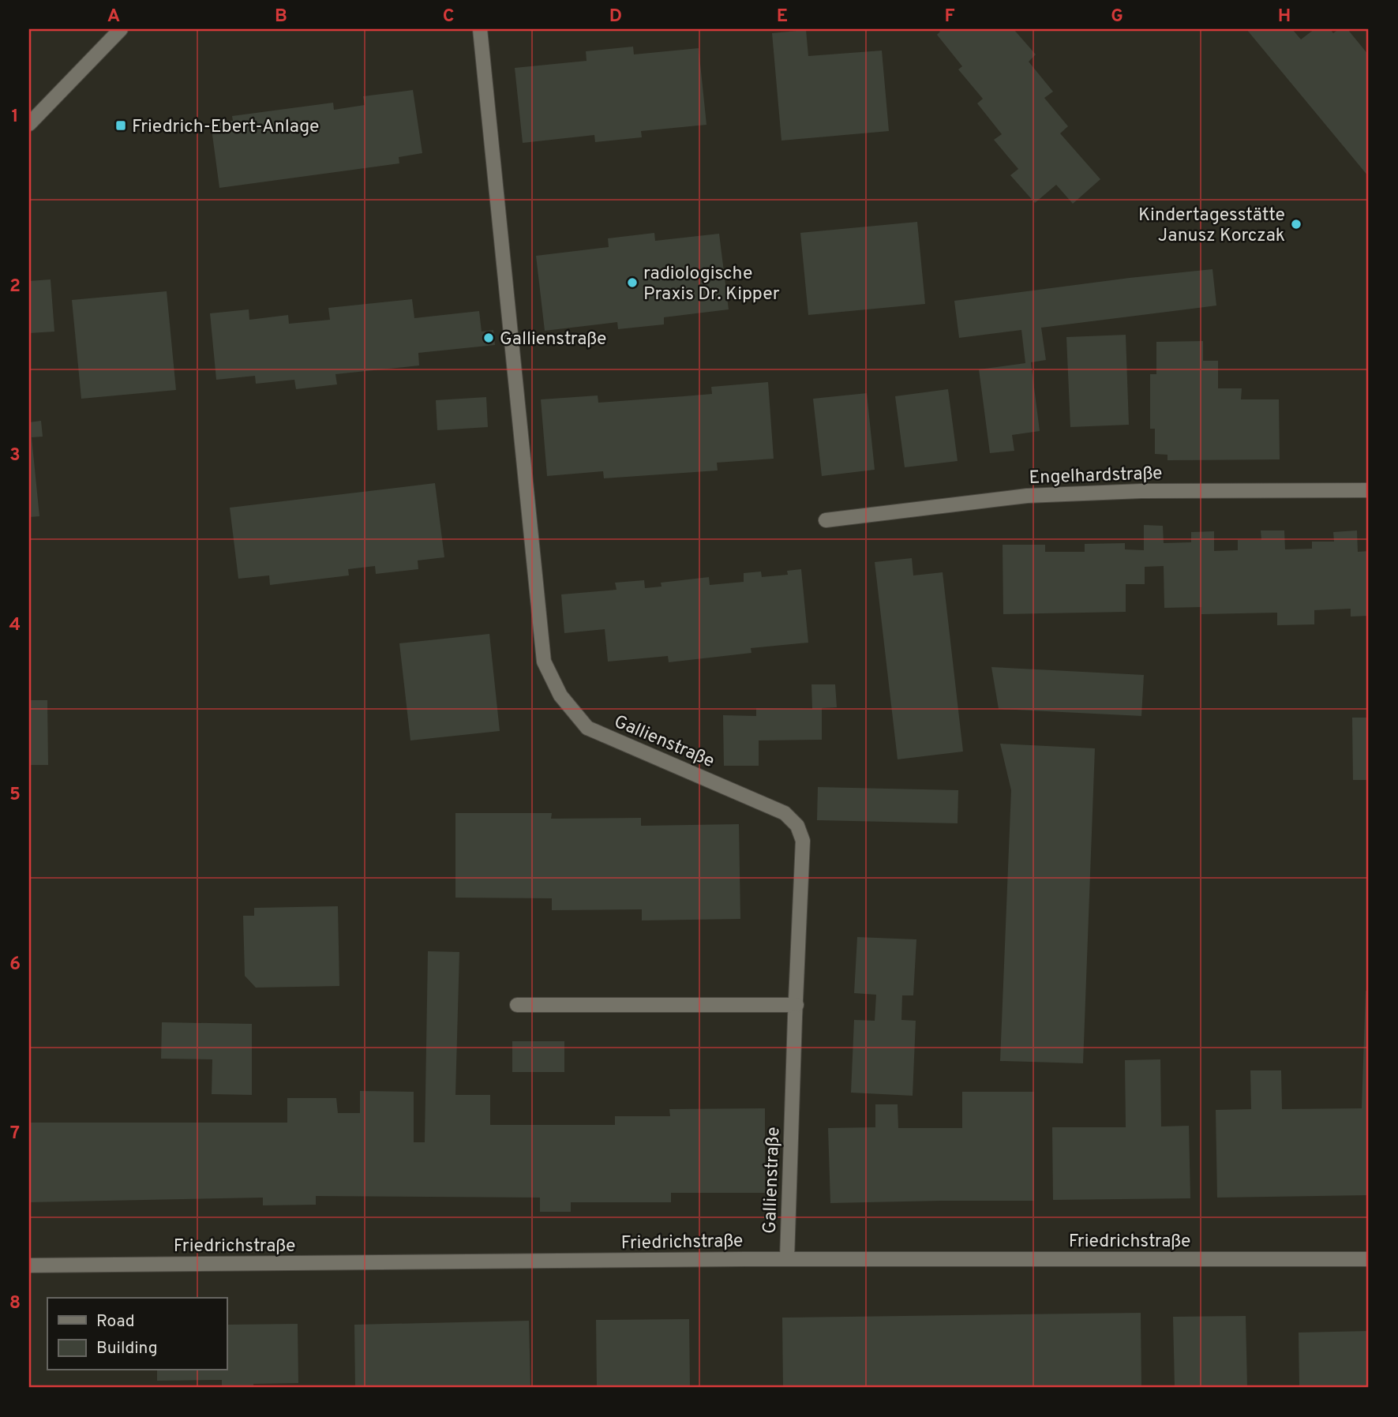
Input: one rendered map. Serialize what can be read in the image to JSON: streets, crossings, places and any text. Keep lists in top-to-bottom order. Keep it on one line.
{"streets":{"street":["Engelhardstraße","Gallienstraße","Friedrichstraße"]},"crossings":[["Gallienstraße","Friedrichstraße"]],"places":{"transit":["Friedrich-Ebert-Anlage"],"other":["Kindertagesstätte Janusz Korczak","radiologische Praxis Dr. Kipper","Gallienstraße"]},"legend":["Road","Building"],"grid":{"columns":["A","B","C","D","E","F","G","H"],"rows":["1","2","3","4","5","6","7","8"]}}
